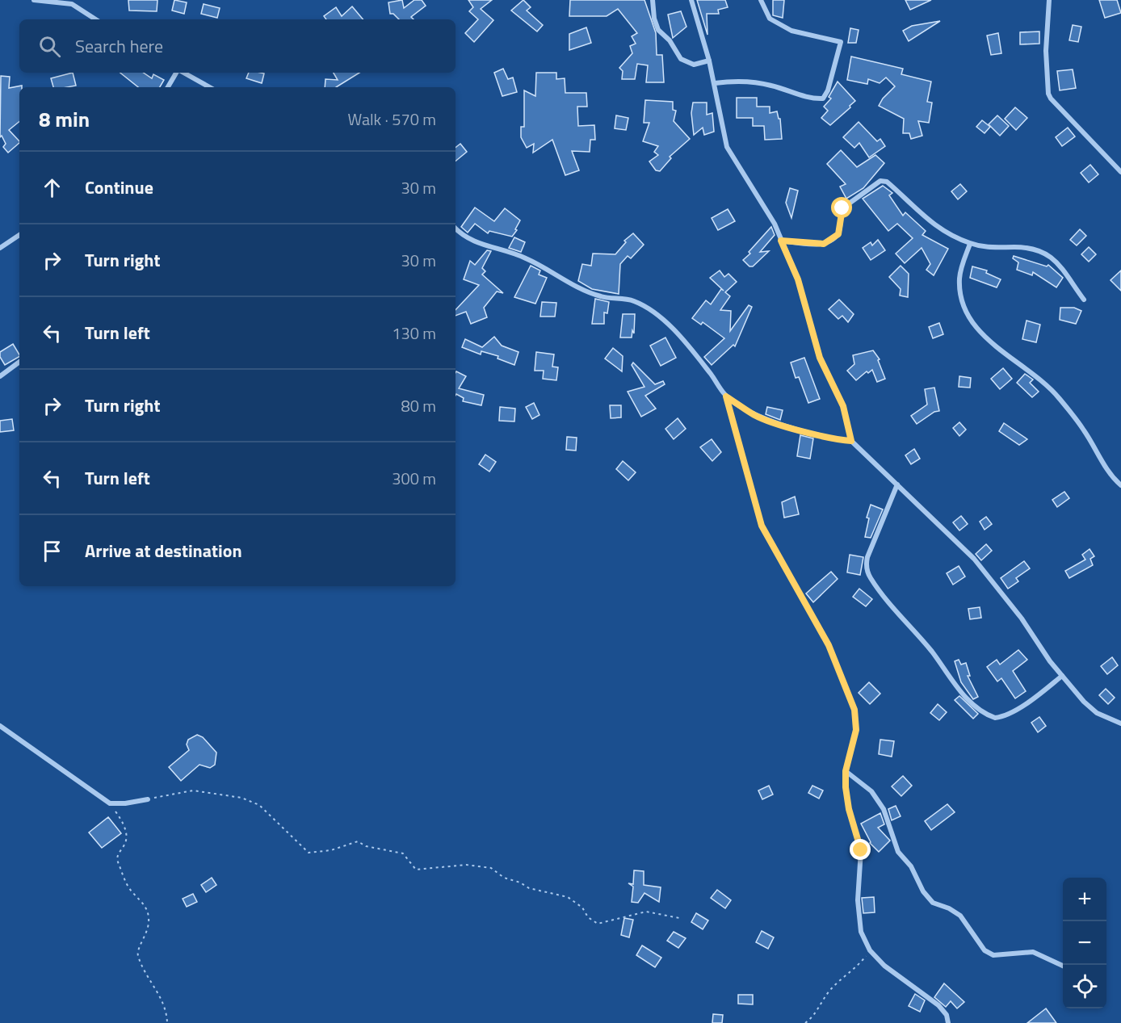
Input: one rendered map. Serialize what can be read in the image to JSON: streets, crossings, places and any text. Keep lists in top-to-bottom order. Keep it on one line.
{"page":{"search":"Search here","heading":["8 min","Walk · 570 m"],"list":[["Continue","30 m"],["Turn right","30 m"],["Turn left","130 m"],["Turn right","80 m"],["Turn left","300 m"],"Arrive at destination"],"map_buttons":["+","−"]}}
